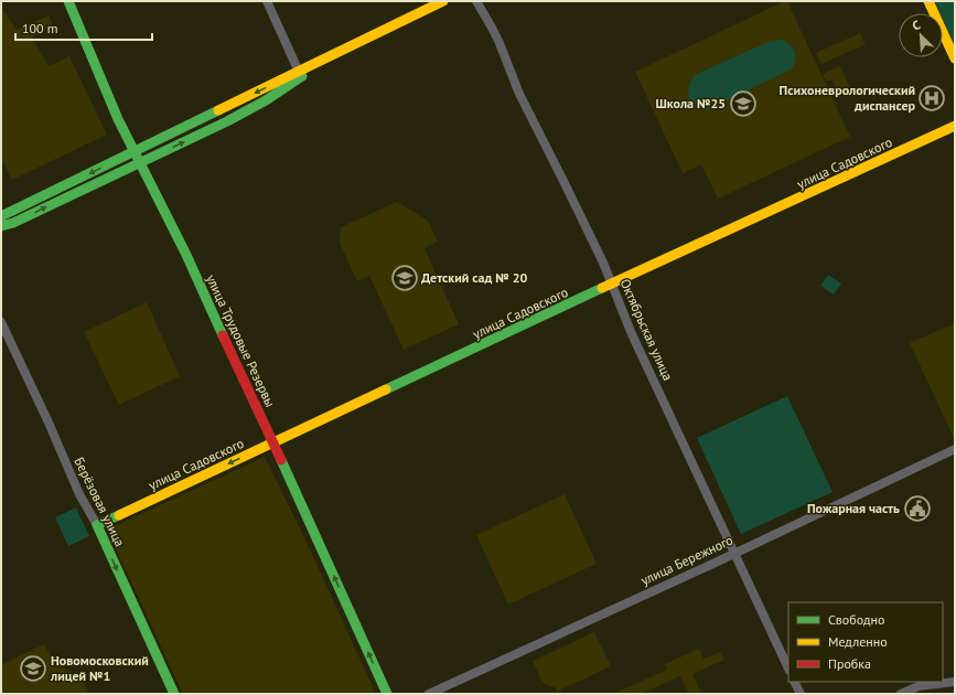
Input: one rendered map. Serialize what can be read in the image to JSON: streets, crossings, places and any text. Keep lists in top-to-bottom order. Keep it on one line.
{"streets":{"street":["улица Садовского","Октябрьская улица","улица Трудовые Резервы","Берёзовая улица","улица Бережного"]},"crossings":[["улица Садовского","Октябрьская улица"],["улица Садовского","улица Трудовые Резервы"],["улица Садовского","Берёзовая улица"],["Октябрьская улица","улица Бережного"]],"one_way":["улица Трудовые Резервы","Берёзовая улица"],"places":{"hospital":["Психоневрологический диспансер"],"school or university":["Школа №25","Детский сад № 20","Новомосковский лицей №1"],"public building":["Пожарная часть"]},"legend":["Свободно","Медленно","Пробка"],"scale_bar":"100 m","north":"top left"}
